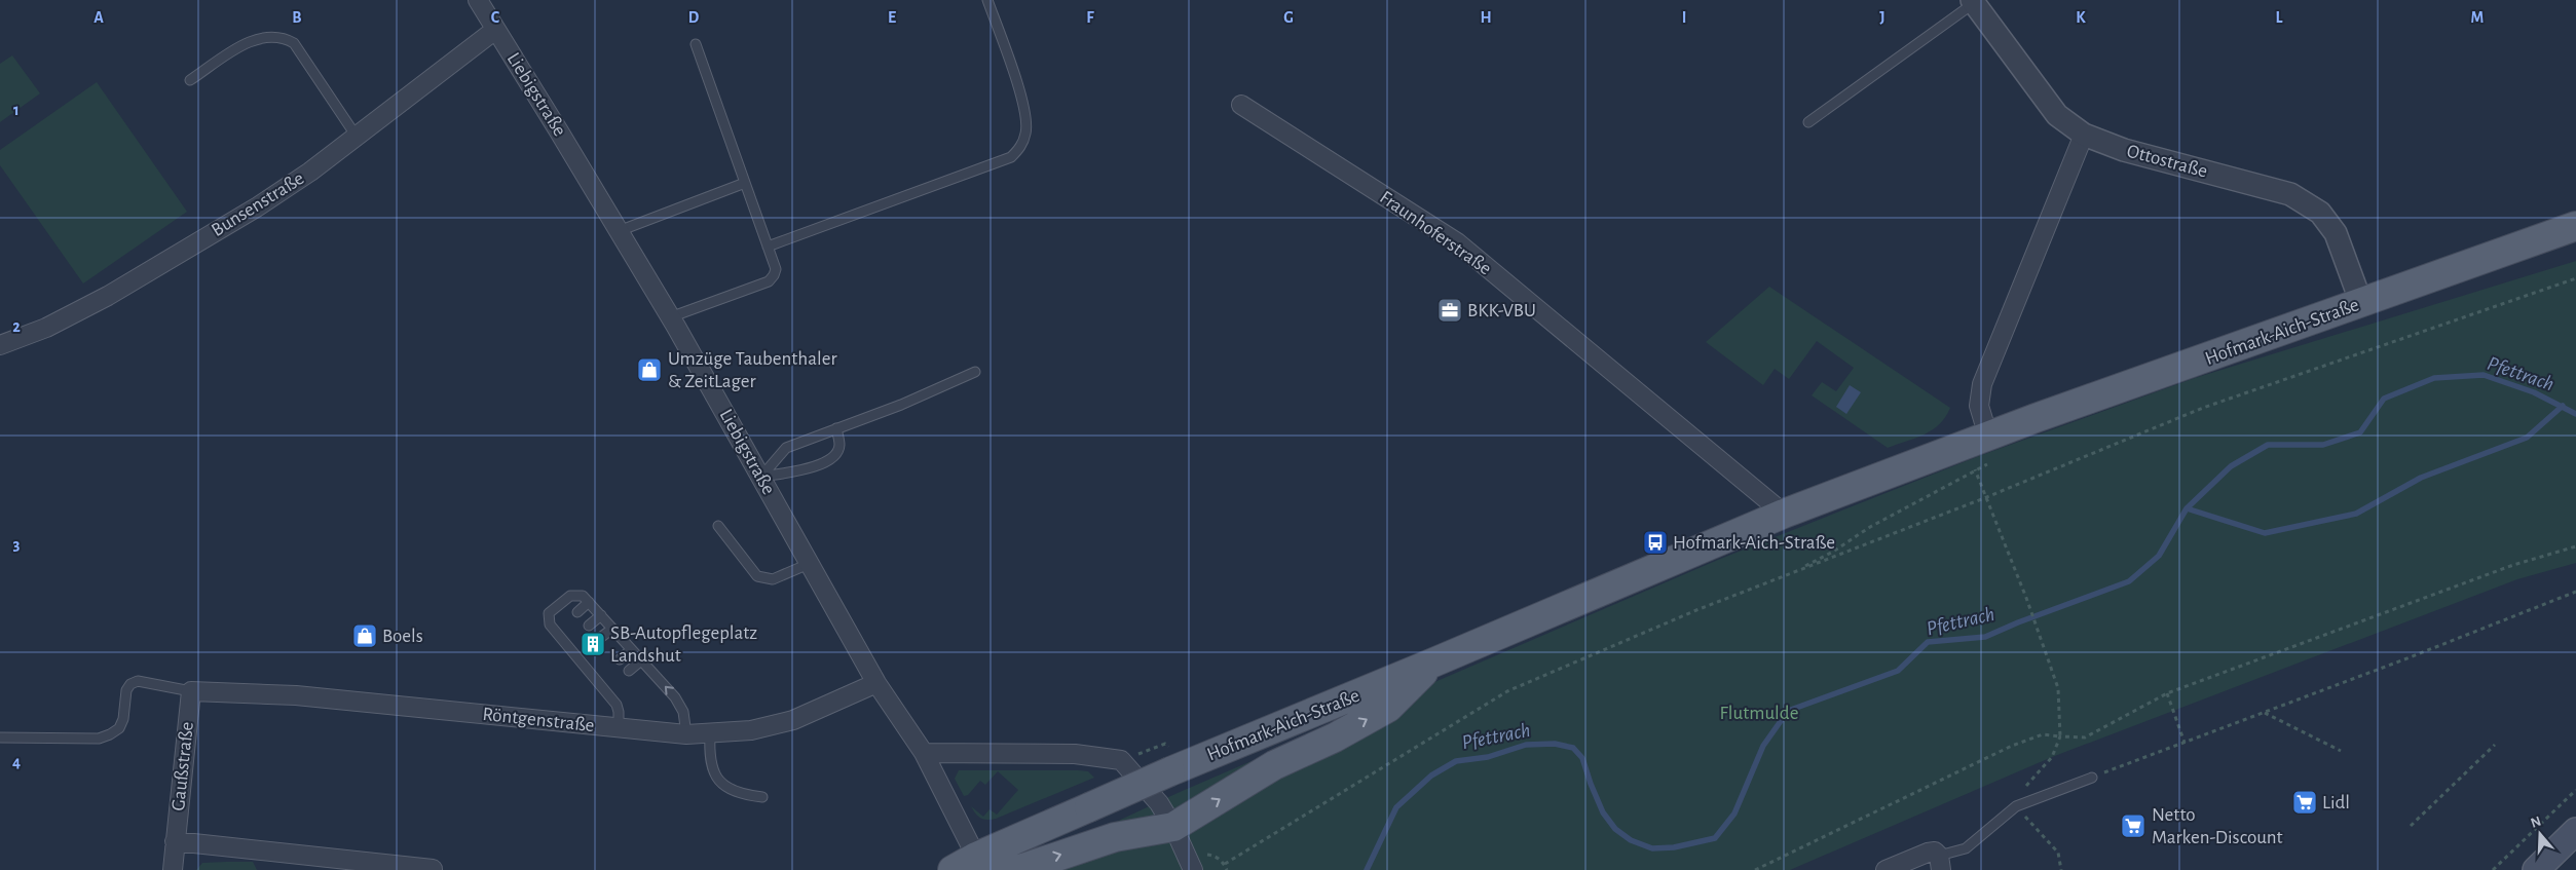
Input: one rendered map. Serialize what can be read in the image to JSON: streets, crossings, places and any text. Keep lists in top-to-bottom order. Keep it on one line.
{"streets":{"main road":["Hofmark-Aich-Straße"],"street":["Liebigstraße","Ottostraße","Bunsenstraße","Fraunhoferstraße","Röntgenstraße","Gaußstraße"]},"crossings":[["Liebigstraße","Bunsenstraße"],["Liebigstraße","Hofmark-Aich-Straße"],["Liebigstraße","Röntgenstraße"],["Ottostraße","Hofmark-Aich-Straße"],["Fraunhoferstraße","Hofmark-Aich-Straße"],["Röntgenstraße","Gaußstraße"]],"water":["Pfettrach"],"parks":["Flutmulde"],"places":{"office":["BKK-VBU"],"shop":["Umzüge Taubenthaler & ZeitLager","Boels"],"bus stop":["Hofmark-Aich-Straße"],"building":["SB-Autopflegeplatz Landshut"],"supermarket":["Lidl","Netto Marken-Discount"]},"north":"top","grid":{"columns":["A","B","C","D","E","F","G","H","I","J","K","L","M"],"rows":["1","2","3","4"]}}
